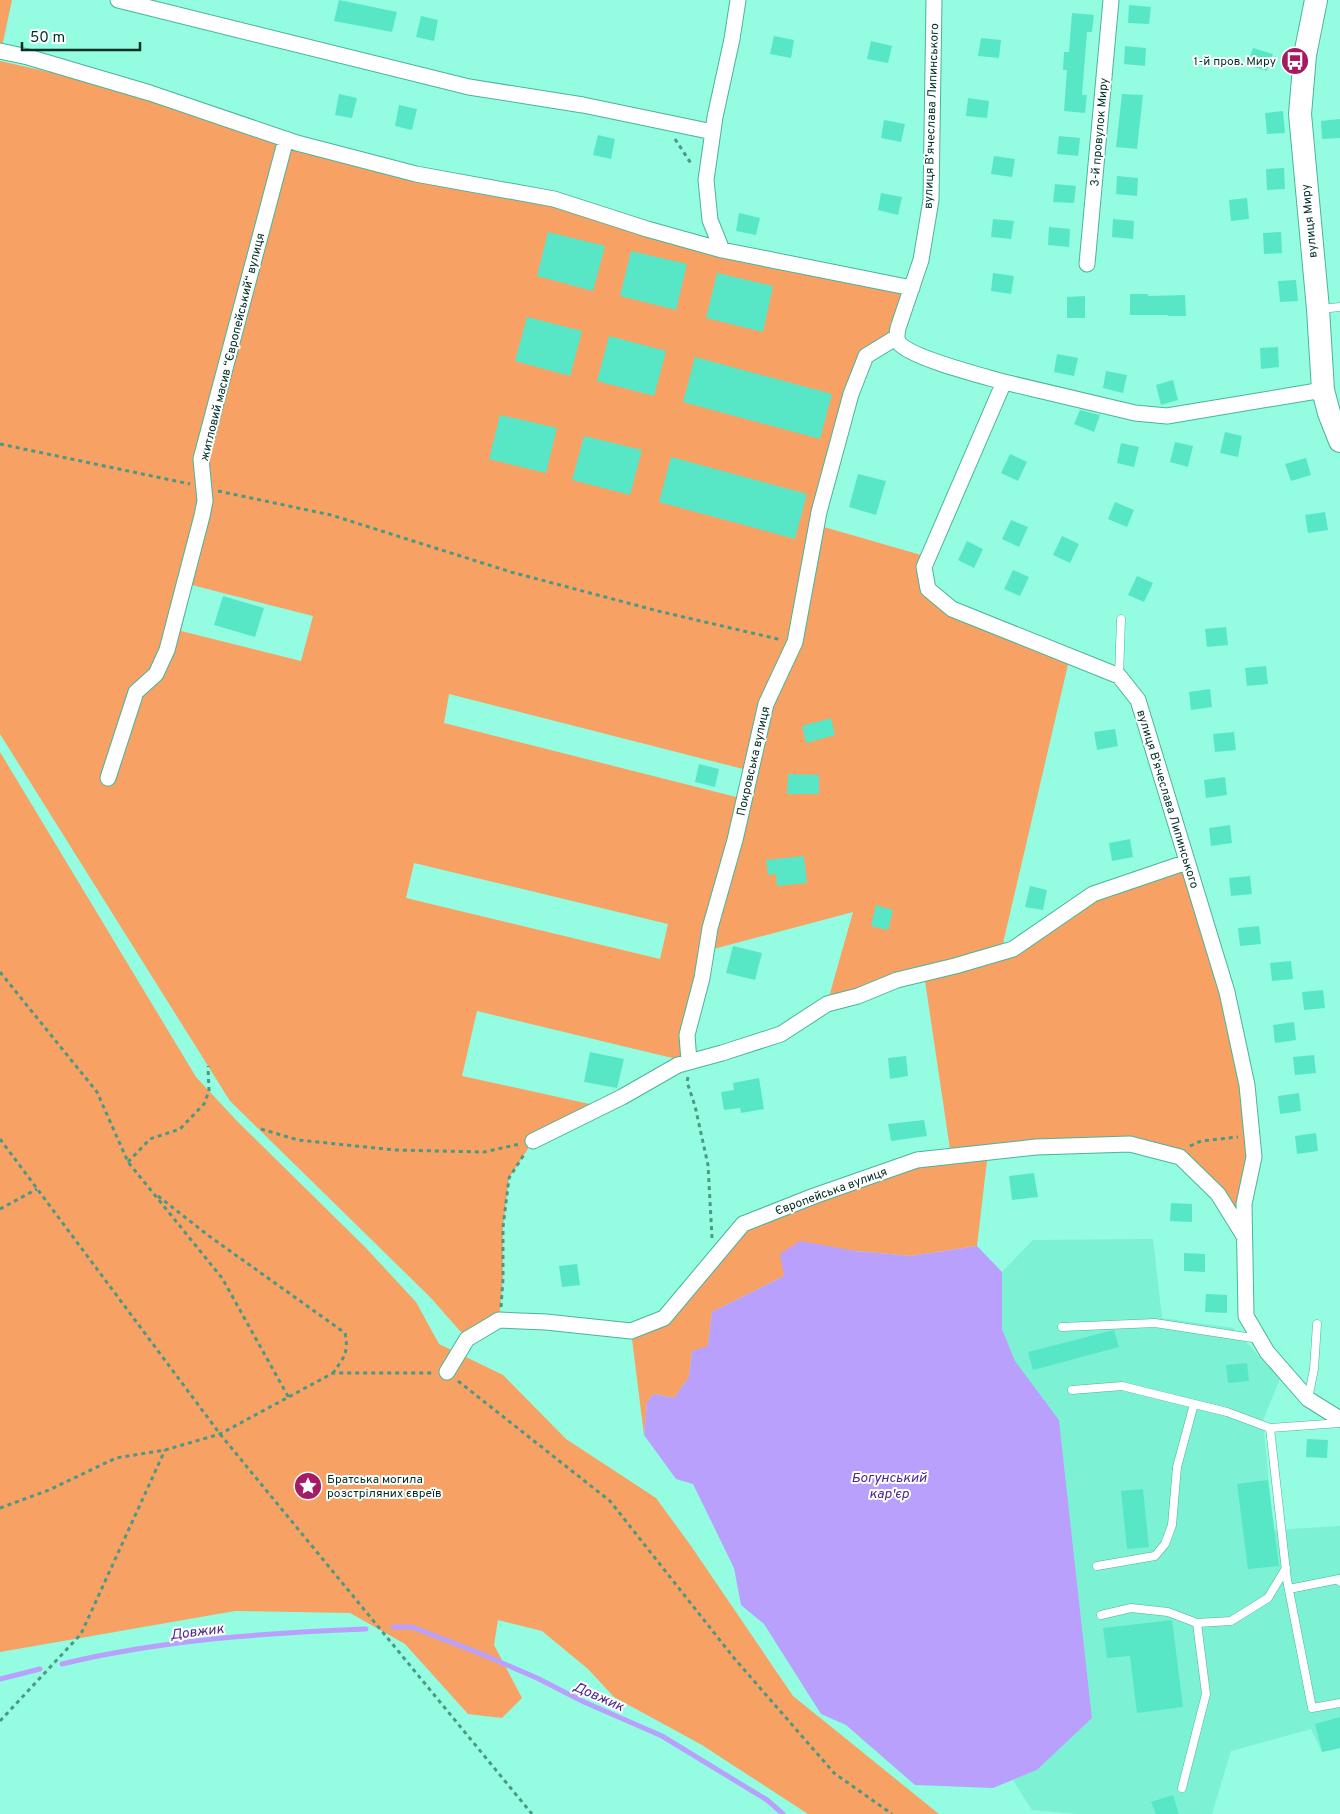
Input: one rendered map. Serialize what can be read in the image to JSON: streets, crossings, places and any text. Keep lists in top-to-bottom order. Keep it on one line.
{"streets":{"street":["вулиця Вʼячеслава Липинського","3-й провулок Миру","вулиця Миру","житловий масив “Європейський“ вулиця","Покровська вулиця","Європейська вулиця"]},"crossings":[["вулиця Вʼячеслава Липинського","Покровська вулиця"],["вулиця Вʼячеслава Липинського","Європейська вулиця"]],"water":["Богунський кар'єр","Довжик"],"places":{"bus stop":["1-й пров. Миру"],"place":["Братська могила розстріляних євреїв"]},"scale_bar":"50 m"}
